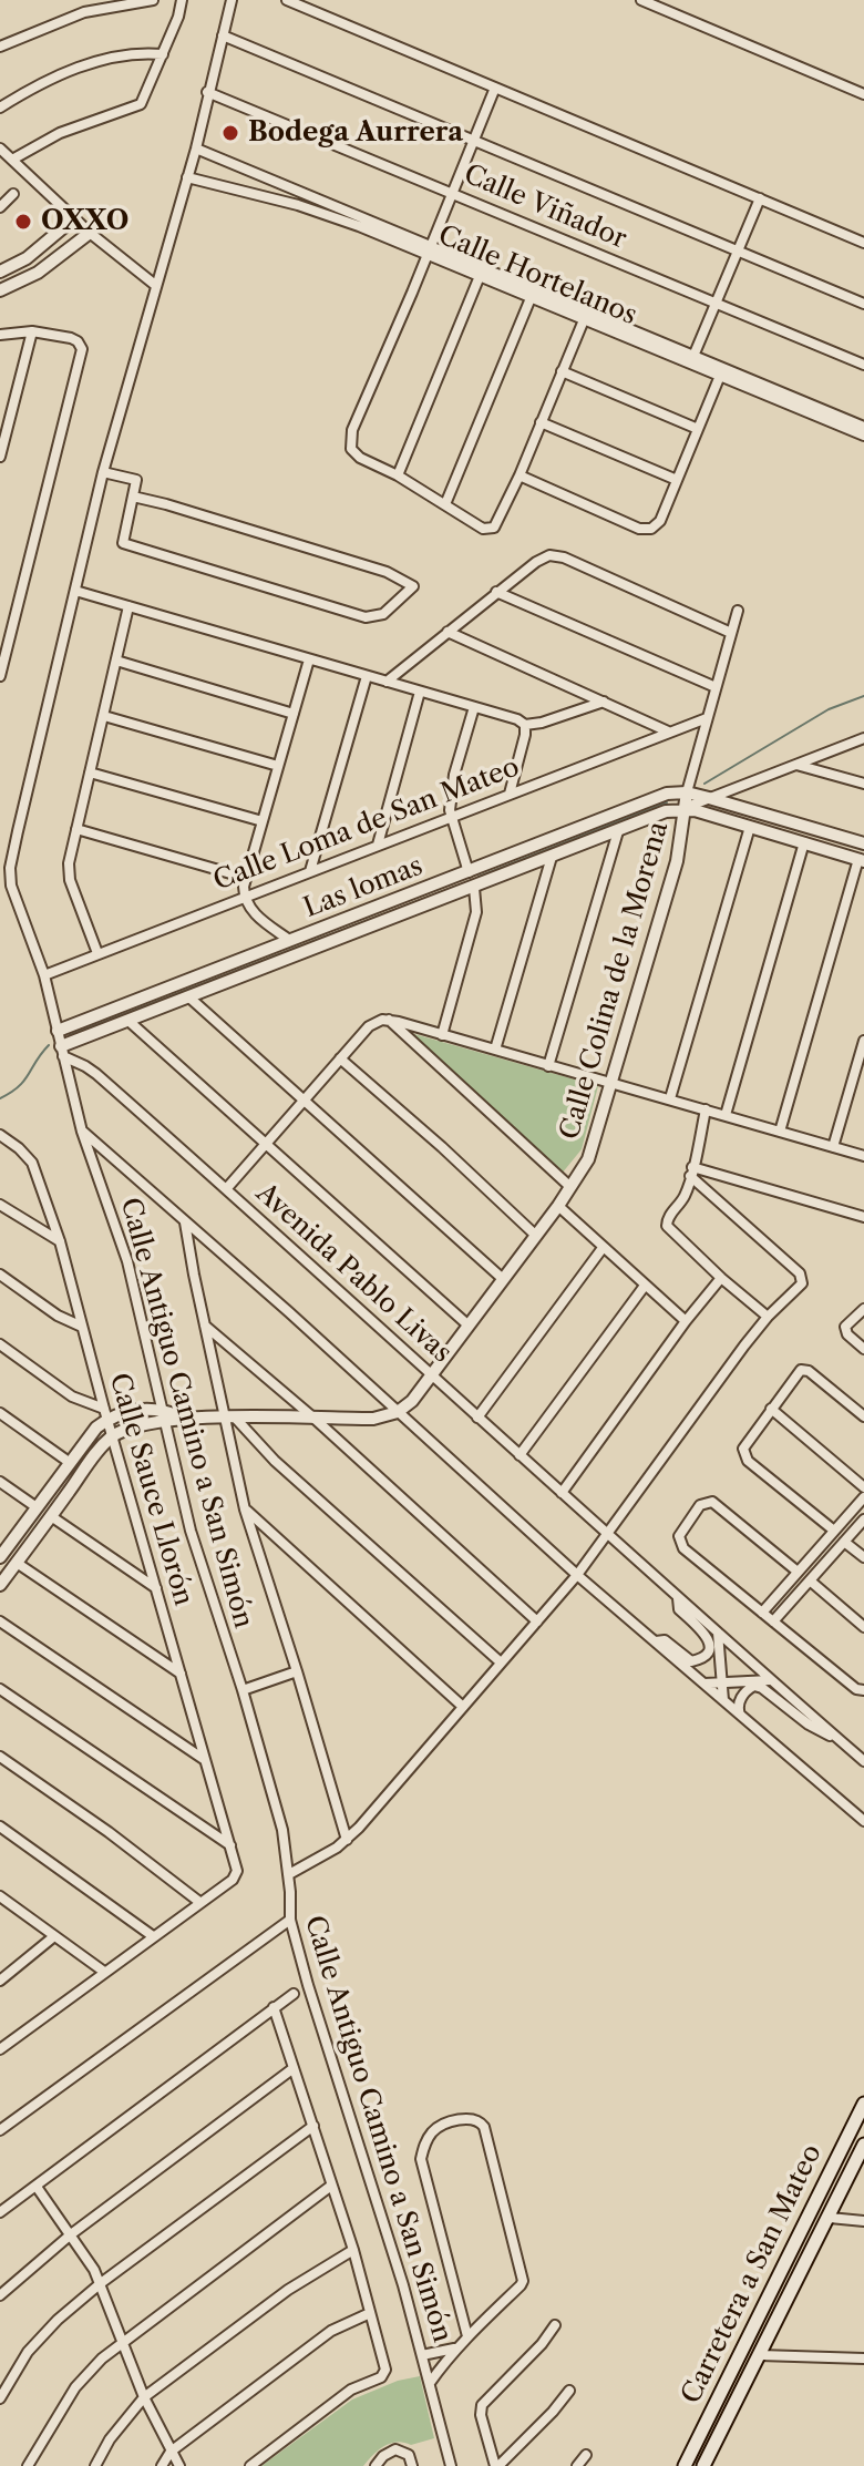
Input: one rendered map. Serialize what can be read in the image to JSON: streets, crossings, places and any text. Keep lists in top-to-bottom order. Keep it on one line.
{"streets":{"main road":["Carretera a San Mateo"],"street":["Calle Viñador","Calle Hortelanos","Calle Loma de San Mateo","Las lomas","Calle Colina de la Morena","Avenida Pablo Livas","Calle Antiguo Camino a San Simón","Calle Sauce Llorón"]},"crossings":[["Calle Viñador","Calle Antiguo Camino a San Simón"],["Calle Hortelanos","Calle Antiguo Camino a San Simón"],["Calle Loma de San Mateo","Calle Colina de la Morena"],["Calle Loma de San Mateo","Calle Antiguo Camino a San Simón"],["Las lomas","Calle Colina de la Morena"],["Las lomas","Avenida Pablo Livas"],["Las lomas","Calle Antiguo Camino a San Simón"],["Calle Colina de la Morena","Avenida Pablo Livas"],["Avenida Pablo Livas","Calle Antiguo Camino a San Simón"]],"places":["Bodega Aurrera","OXXO"]}
